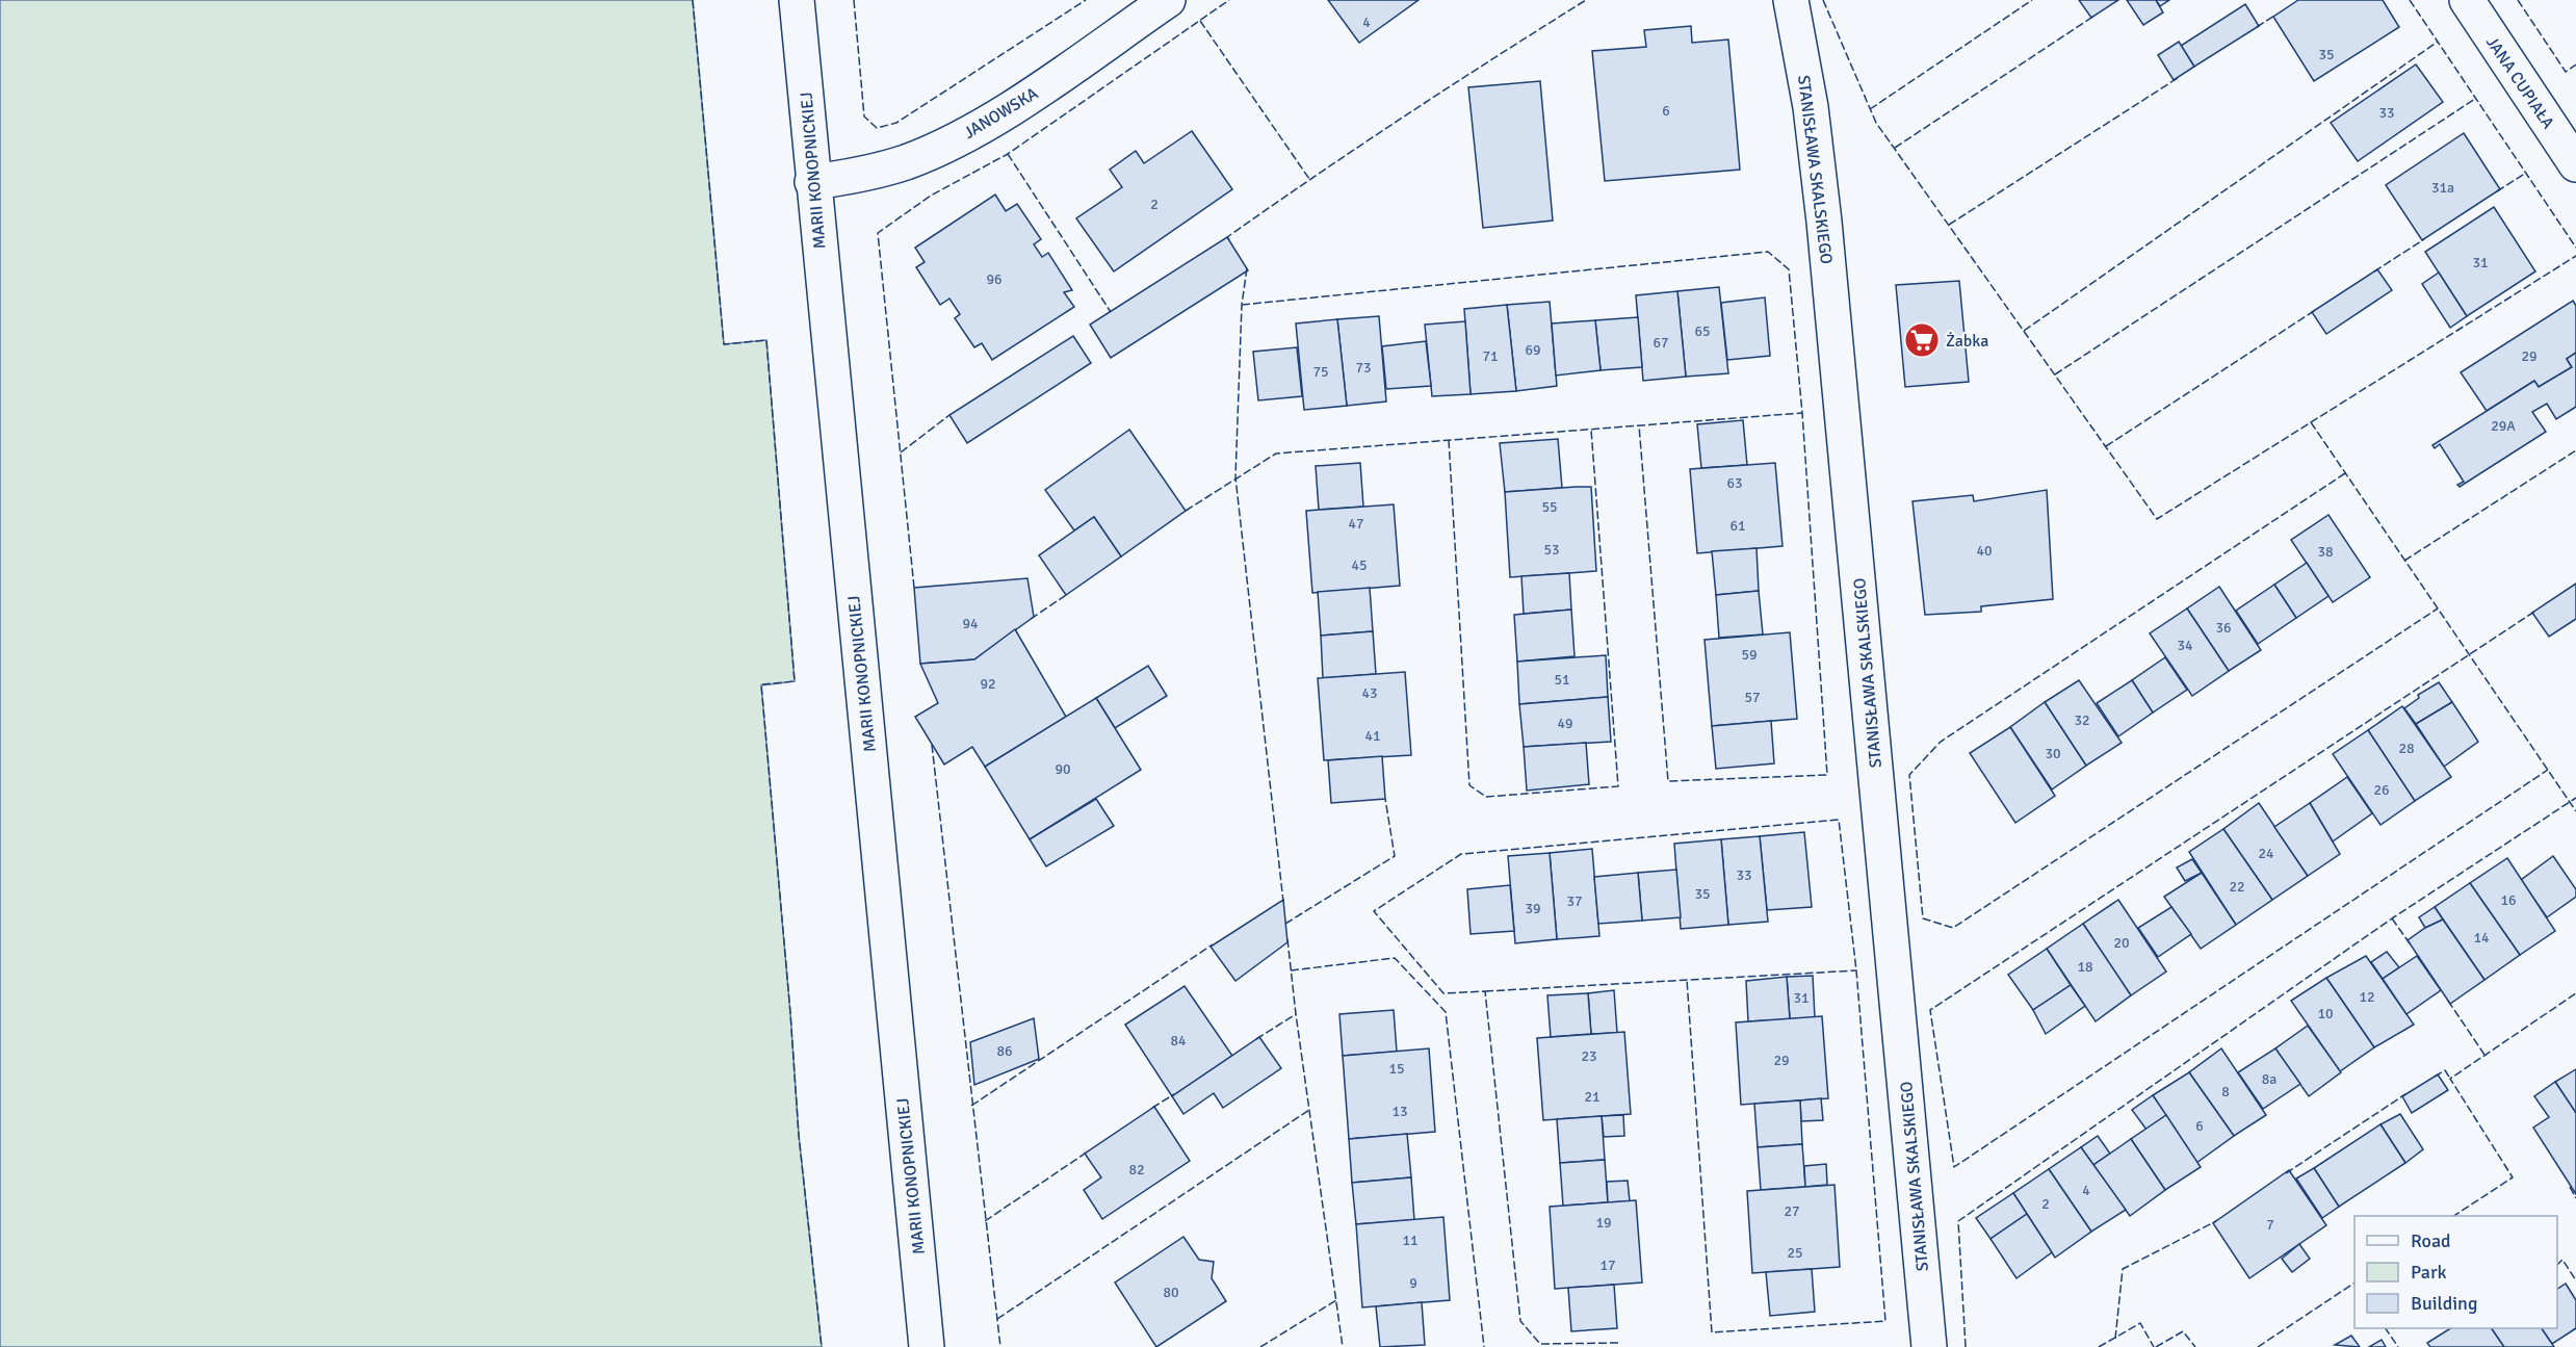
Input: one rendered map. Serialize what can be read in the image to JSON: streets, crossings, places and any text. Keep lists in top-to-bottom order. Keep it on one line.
{"streets":{"street":["JANA CUPIAŁA","JANOWSKA","STANISŁAWA SKALSKIEGO","MARII KONOPNICKIEJ"]},"crossings":[["JANOWSKA","MARII KONOPNICKIEJ"]],"places":{"supermarket":["Żabka"]},"house_numbers":["4","35","6","33","31a","2","31","96","65","67","69","71","29","73","75","29A","63","55","47","61","53","40","38","45","94","36","34","59","51","92","43","57","32","49","41","28","30","90","26","24","33","22","35","16","37","39","14","20","18","12","31","10","84","86","23","29","15","8a","8","21","13","6","82","4","2","27","19","7","11","25","17","9","80"],"legend":["Road","Park","Building"]}
